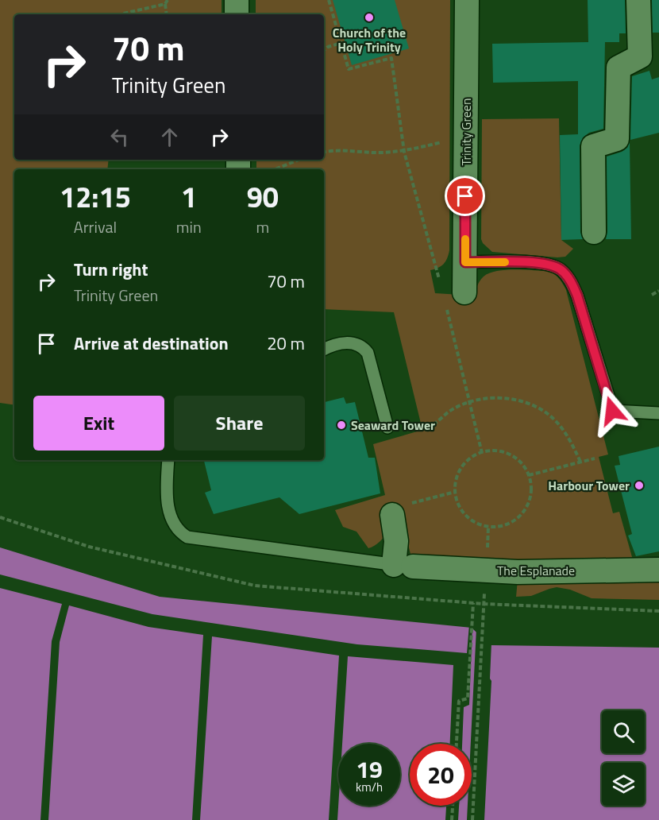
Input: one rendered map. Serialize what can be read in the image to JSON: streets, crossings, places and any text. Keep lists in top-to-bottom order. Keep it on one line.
{"streets":{"street":["Trinity Green","The Esplanade"]},"places":["Church of the Holy Trinity","Seaward Tower","Harbour Tower"],"page":{"turn":["70 m","Trinity Green"],"eta":["12:15","Arrival","1","min","90","m"],"list":[{"name":"Turn right","note":"Trinity Green","value":"70 m"},{"name":"Arrive at destination","value":"20 m"}],"buttons":["Exit","Share"],"speed":"19 km/h","limit":"20"}}
